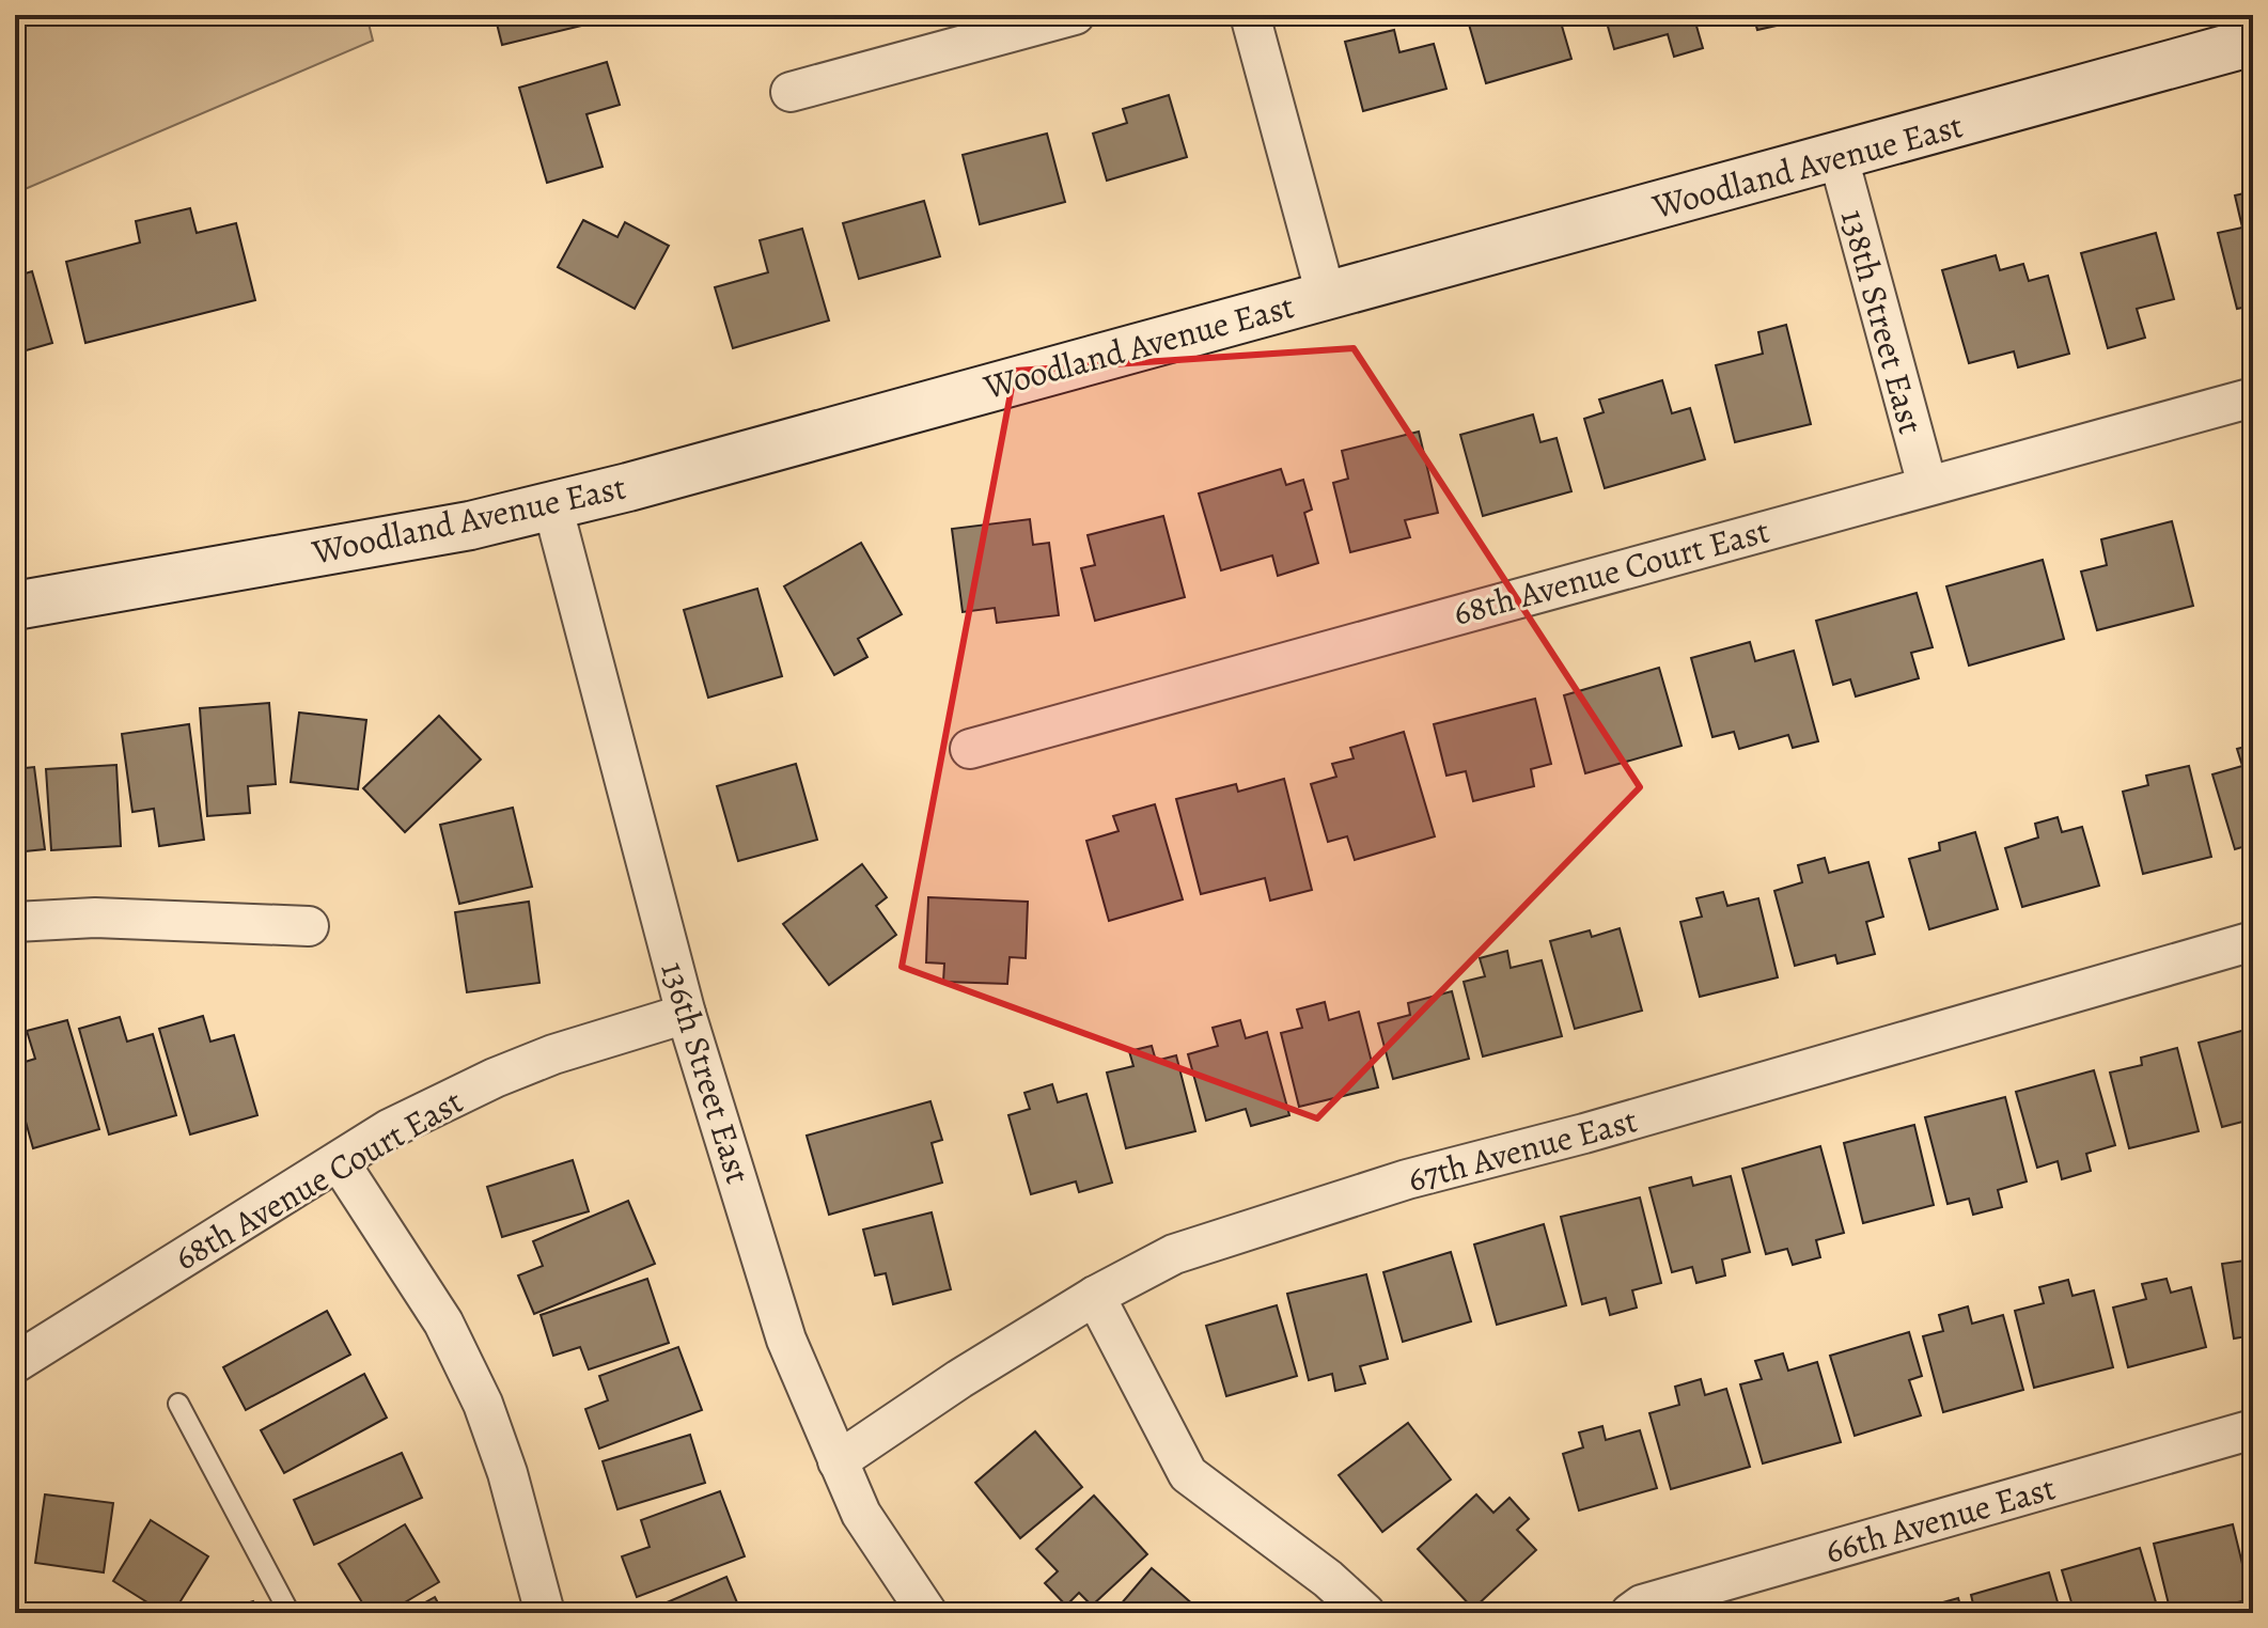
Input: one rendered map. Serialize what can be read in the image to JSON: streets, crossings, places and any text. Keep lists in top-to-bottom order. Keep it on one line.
{"streets":{"street":["Woodland Avenue East","138th Street East","68th Avenue Court East","136th Street East","67th Avenue East","66th Avenue East"]},"crossings":[["Woodland Avenue East","138th Street East"],["Woodland Avenue East","136th Street East"],["138th Street East","68th Avenue Court East"],["68th Avenue Court East","136th Street East"],["136th Street East","67th Avenue East"]]}
